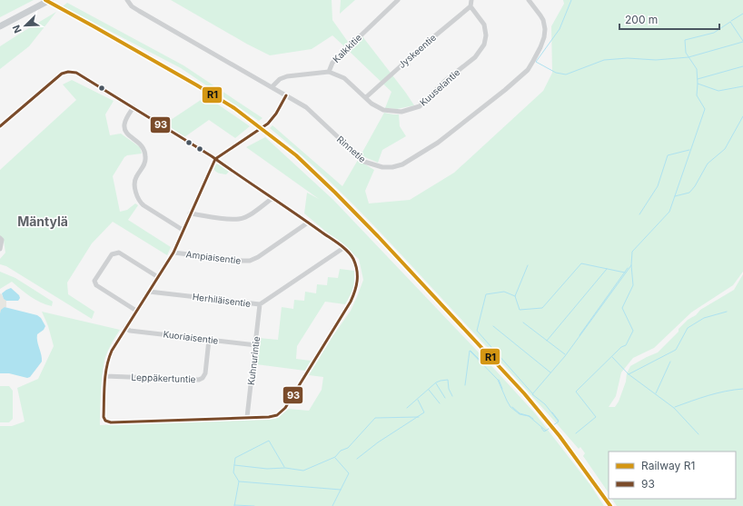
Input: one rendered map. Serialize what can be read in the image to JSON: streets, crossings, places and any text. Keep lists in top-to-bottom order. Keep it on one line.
{"streets":{"street":["Kalkkitie","Jyskeentie","Kuuselantie","Rinnetie","Ampiaisentie","Herhiläisentie","Kuoriaisentie","Kuhnurintie","Leppäkertuntie"]},"crossings":[["Kalkkitie","Kuuselantie"],["Kalkkitie","Rinnetie"],["Jyskeentie","Kuuselantie"],["Herhiläisentie","Kuhnurintie"],["Kuoriaisentie","Kuhnurintie"],["Kuoriaisentie","Leppäkertuntie"]],"districts":["Mäntylä"],"lines":["rail line R1","transit line 93"],"legend":["Railway R1","93"],"scale_bar":"200 m","north":"bottom left"}
